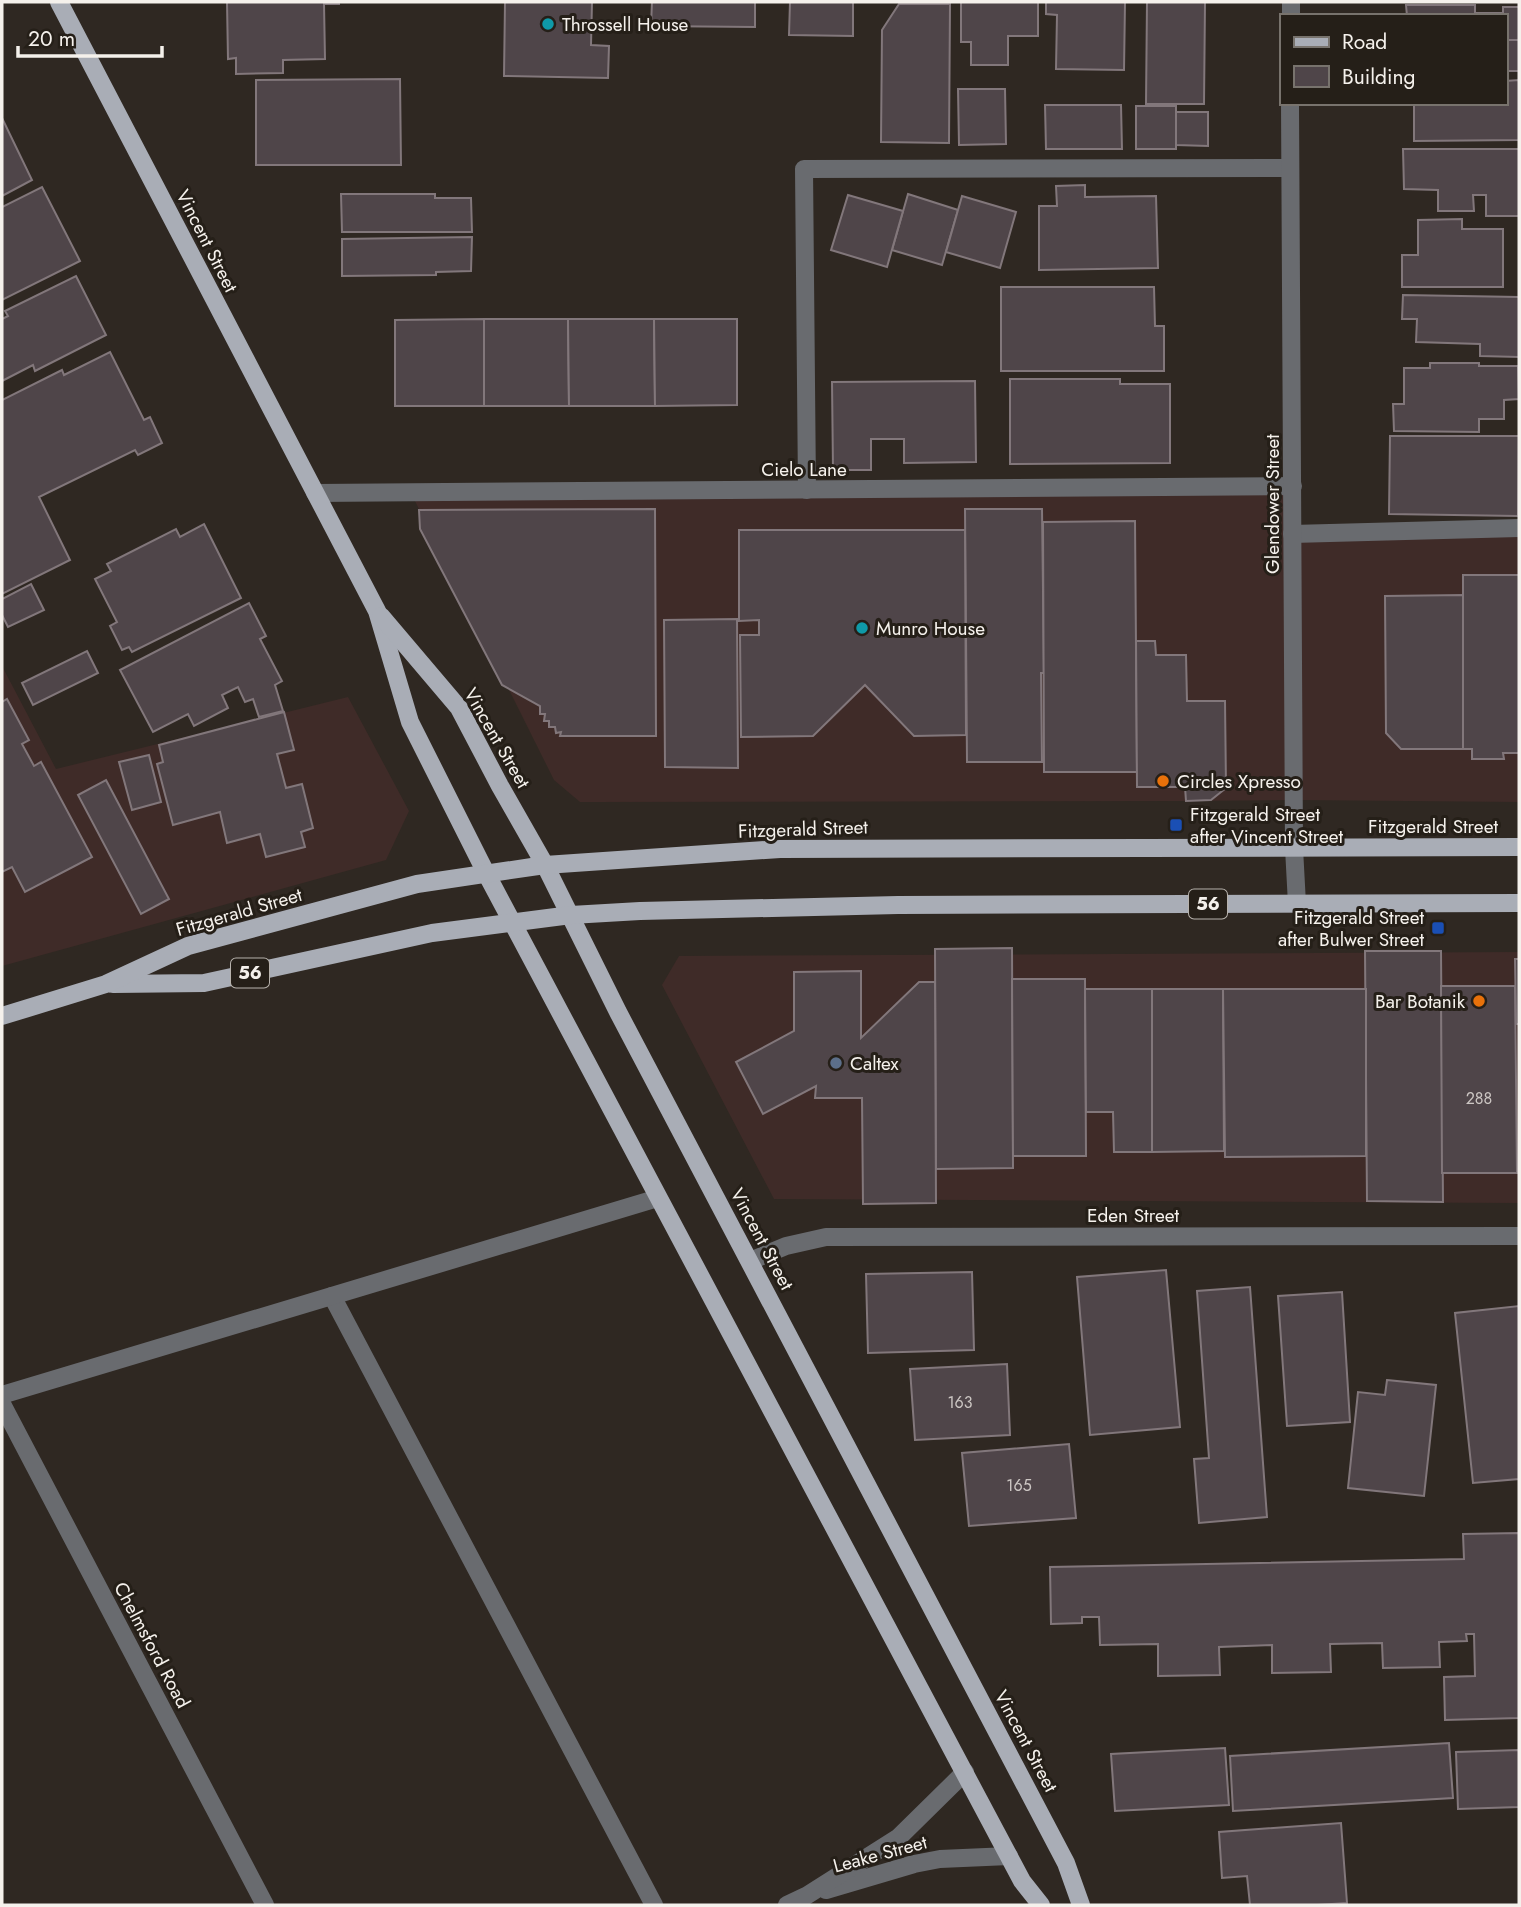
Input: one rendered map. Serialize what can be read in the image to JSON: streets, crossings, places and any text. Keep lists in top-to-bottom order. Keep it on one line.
{"streets":{"main road":["Vincent Street","Fitzgerald Street","56"],"street":["Cielo Lane","Glendower Street","Eden Street","Chelmsford Road","Leake Street"]},"crossings":[["Vincent Street","Cielo Lane"],["Vincent Street","Fitzgerald Street"],["Vincent Street","Eden Street"],["Vincent Street","Leake Street"],["Cielo Lane","Glendower Street"],["Glendower Street","Fitzgerald Street"]],"places":{"other":["Throssell House","Munro House","Circles Xpresso","Bar Botanik","Caltex"],"transit":["Fitzgerald Street after Vincent Street","Fitzgerald Street after Bulwer Street"]},"house_numbers":["288","163","165"],"legend":["Road","Building"],"scale_bar":"20 m"}
